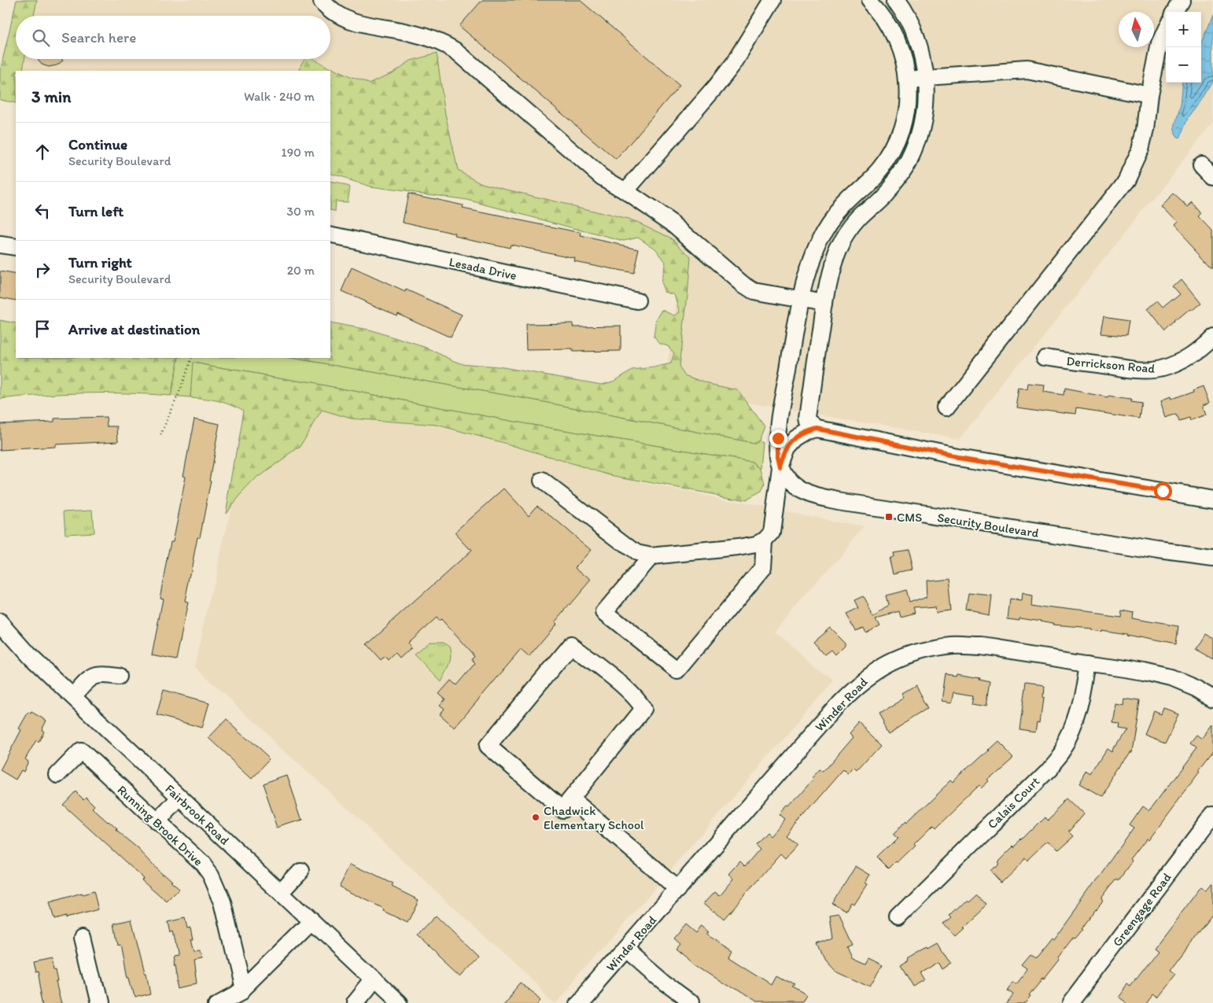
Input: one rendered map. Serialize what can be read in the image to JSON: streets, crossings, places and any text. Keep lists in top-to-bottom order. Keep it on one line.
{"streets":{"street":["Lesada Drive","Derrickson Road","Security Boulevard","Winder Road","Calais Court","Fairbrook Road","Running Brook Drive","Greengage Road"]},"crossings":[["Winder Road","Calais Court"]],"places":{"transit":["CMS"],"other":["Chadwick Elementary School"]},"north":"top","page":{"map_buttons":["+","−"],"search":"Search here","heading":["3 min","Walk · 240 m"],"list":[["Continue","Security Boulevard","190 m"],["Turn left","30 m"],["Turn right","Security Boulevard","20 m"],"Arrive at destination"]}}
